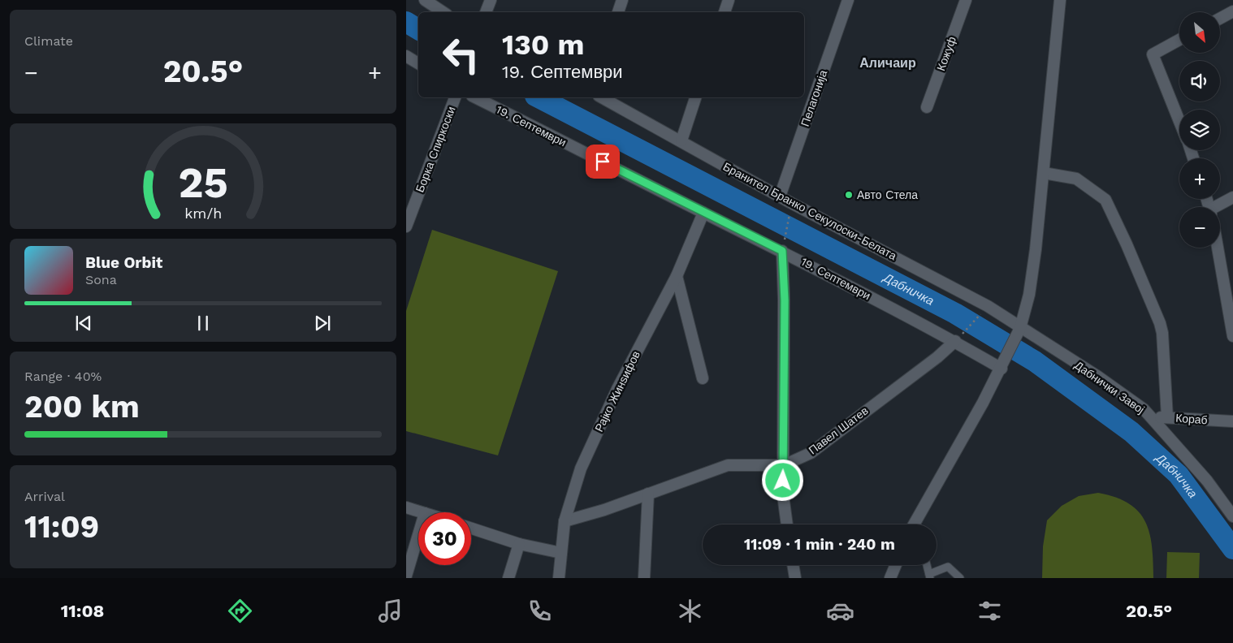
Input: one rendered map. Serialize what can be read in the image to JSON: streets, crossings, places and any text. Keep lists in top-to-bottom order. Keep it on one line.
{"streets":{"street":["Кожуф","Пелагонија","19. Септември","Борка Спиркоски","Бранител Бранко Секулоски-Белата","Дабнички Завој","Рајко Жинѕифов","Кораб","Павел Шатев"]},"crossings":[["Пелагонија","Бранител Бранко Секулоски-Белата"],["19. Септември","Рајко Жинѕифов"],["19. Септември","Павел Шатев"],["Бранител Бранко Секулоски-Белата","Дабнички Завој"],["Дабнички Завој","Кораб"],["Рајко Жинѕифов","Павел Шатев"]],"districts":["Аличаир"],"water":["Дабничка"],"places":["Авто Стела"],"north":"bottom right","page":{"tile":["Climate",["Range · 40%","200 km"],["Arrival","11:09"]],"map_buttons":["+","−"],"turn":["130 m","19. Септември"],"heat":["−","20.5°","+"],"song":["Blue Orbit","Sona"],"limit":"30","trip":"11:09 · 1 min · 240 m","tabs":["11:08","20.5°"],"gauge":["25","km/h"]}}
